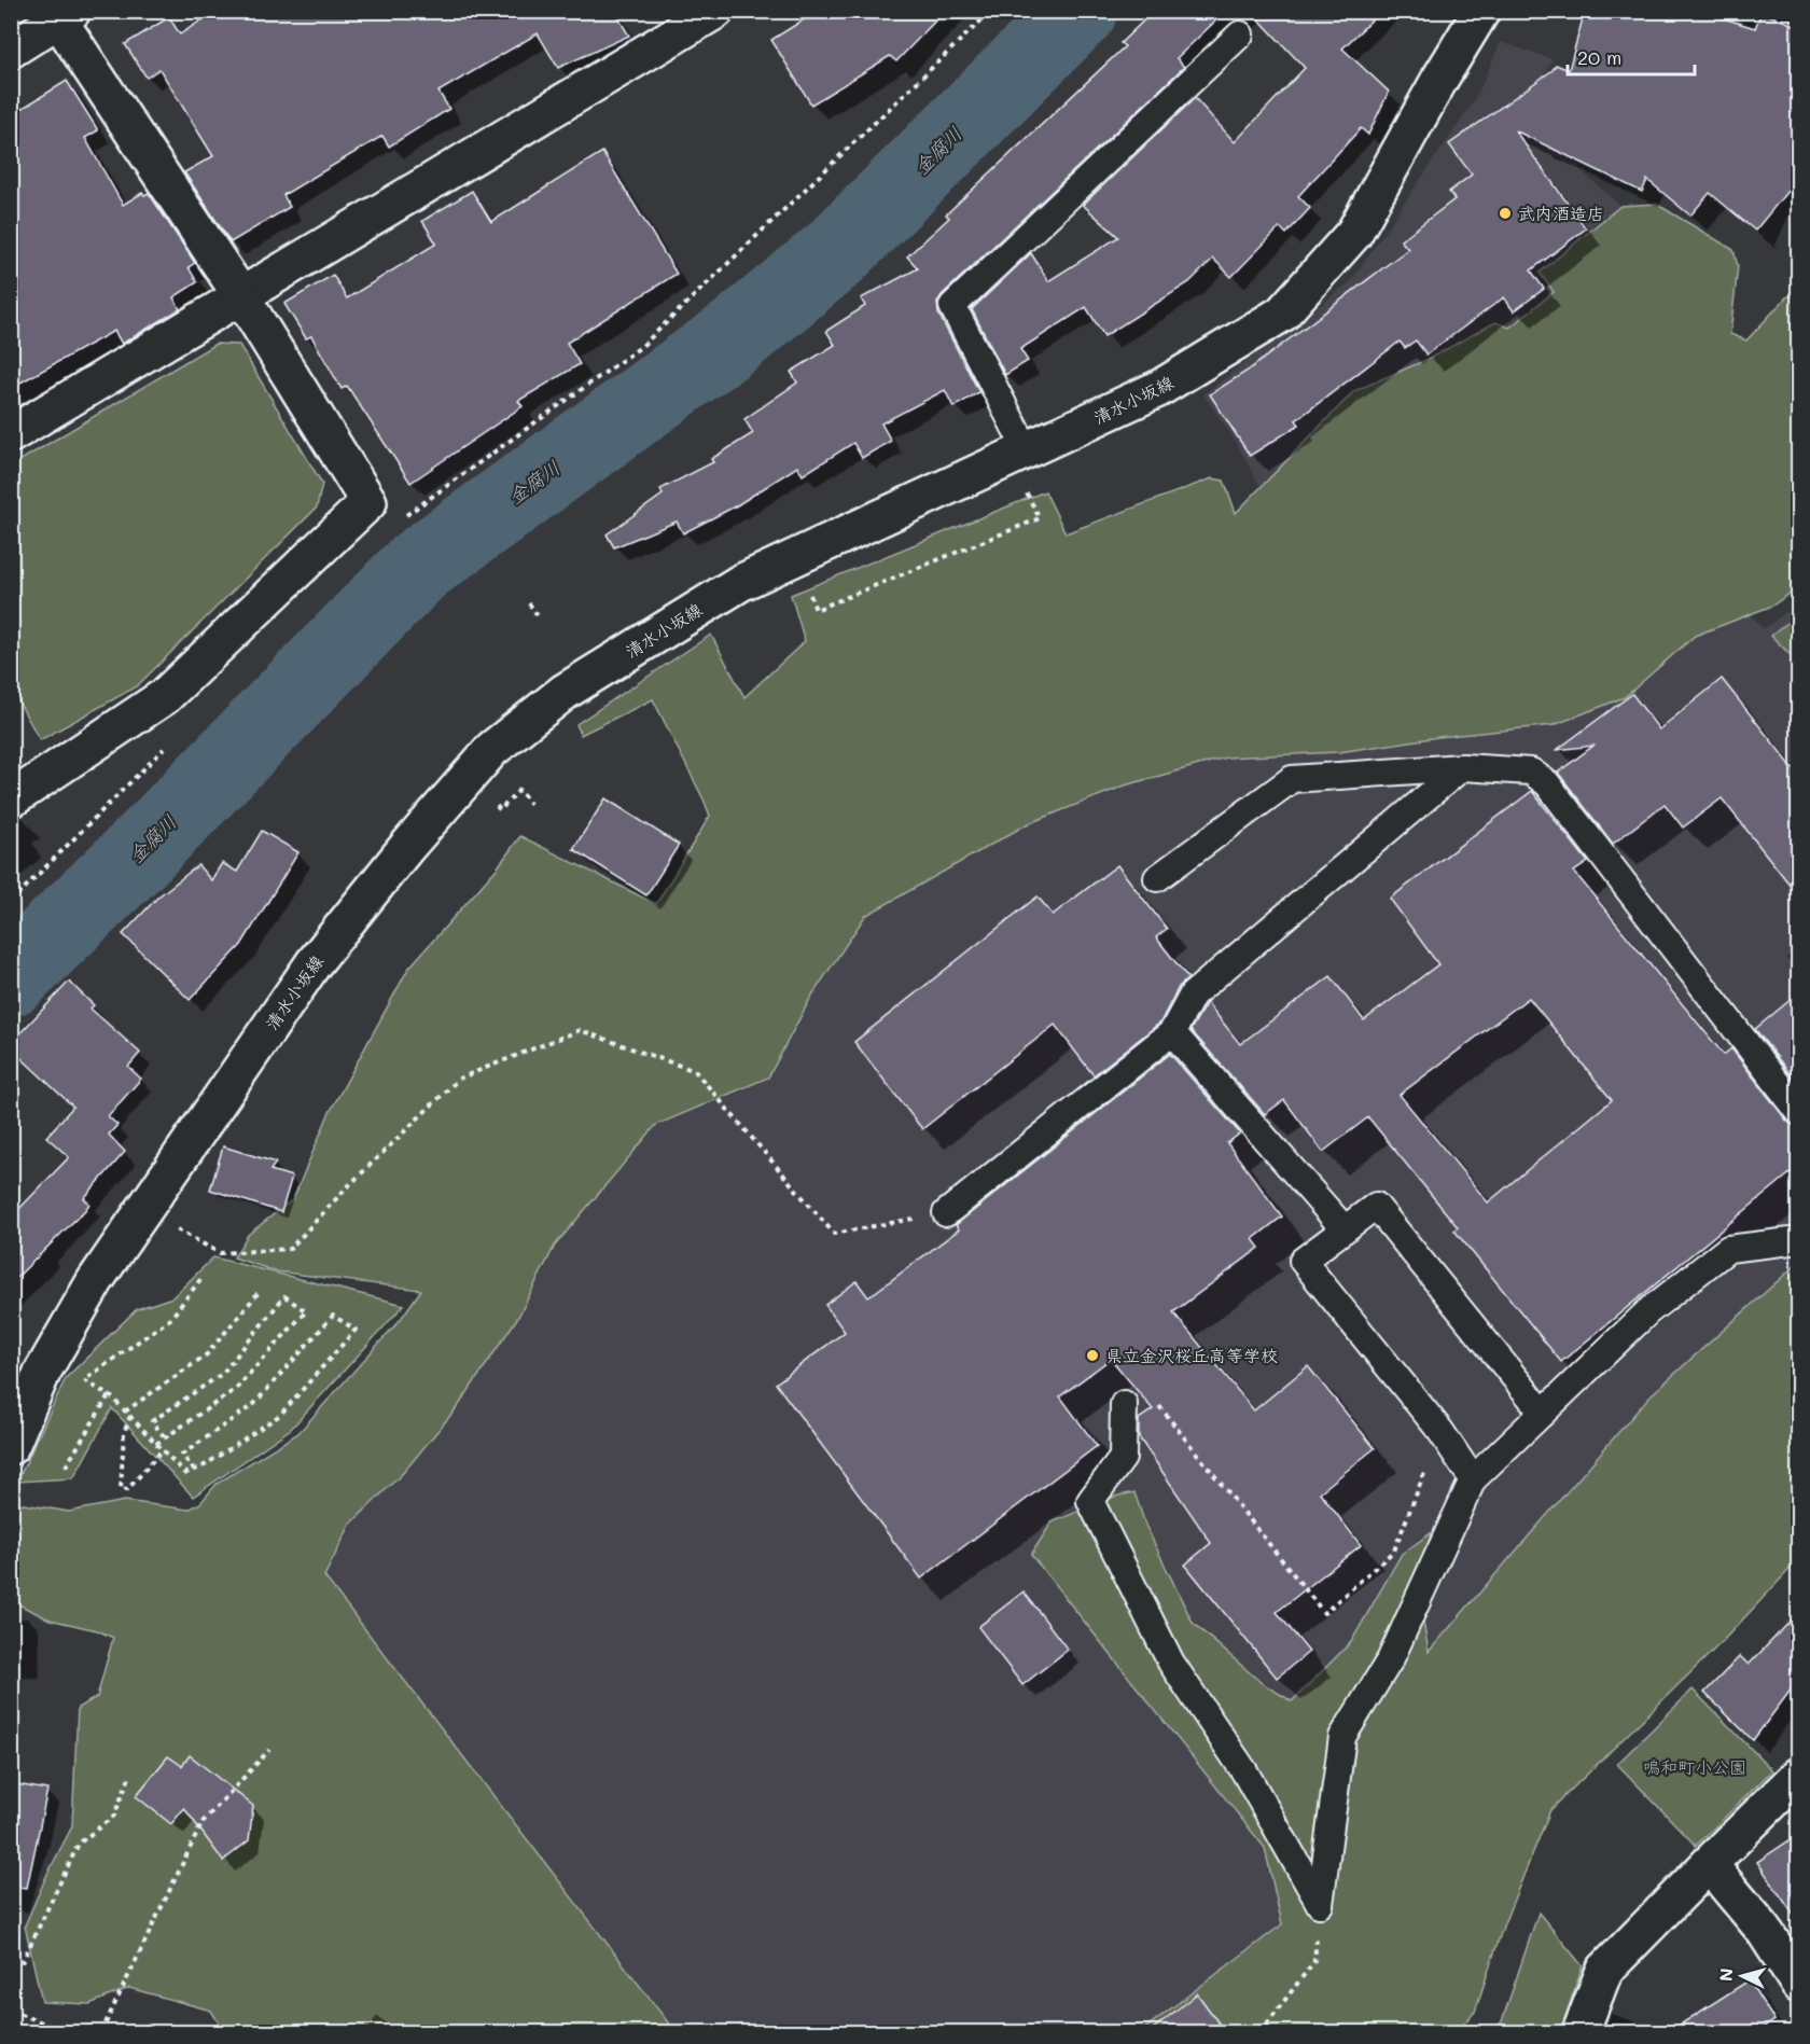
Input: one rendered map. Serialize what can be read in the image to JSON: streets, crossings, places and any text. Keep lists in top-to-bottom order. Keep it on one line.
{"streets":{"street":["清水小坂線"]},"water":["金腐川"],"parks":["鳴和町小公園"],"places":["武内酒造店","県立金沢桜丘高等学校"],"scale_bar":"20 m","north":"left"}
